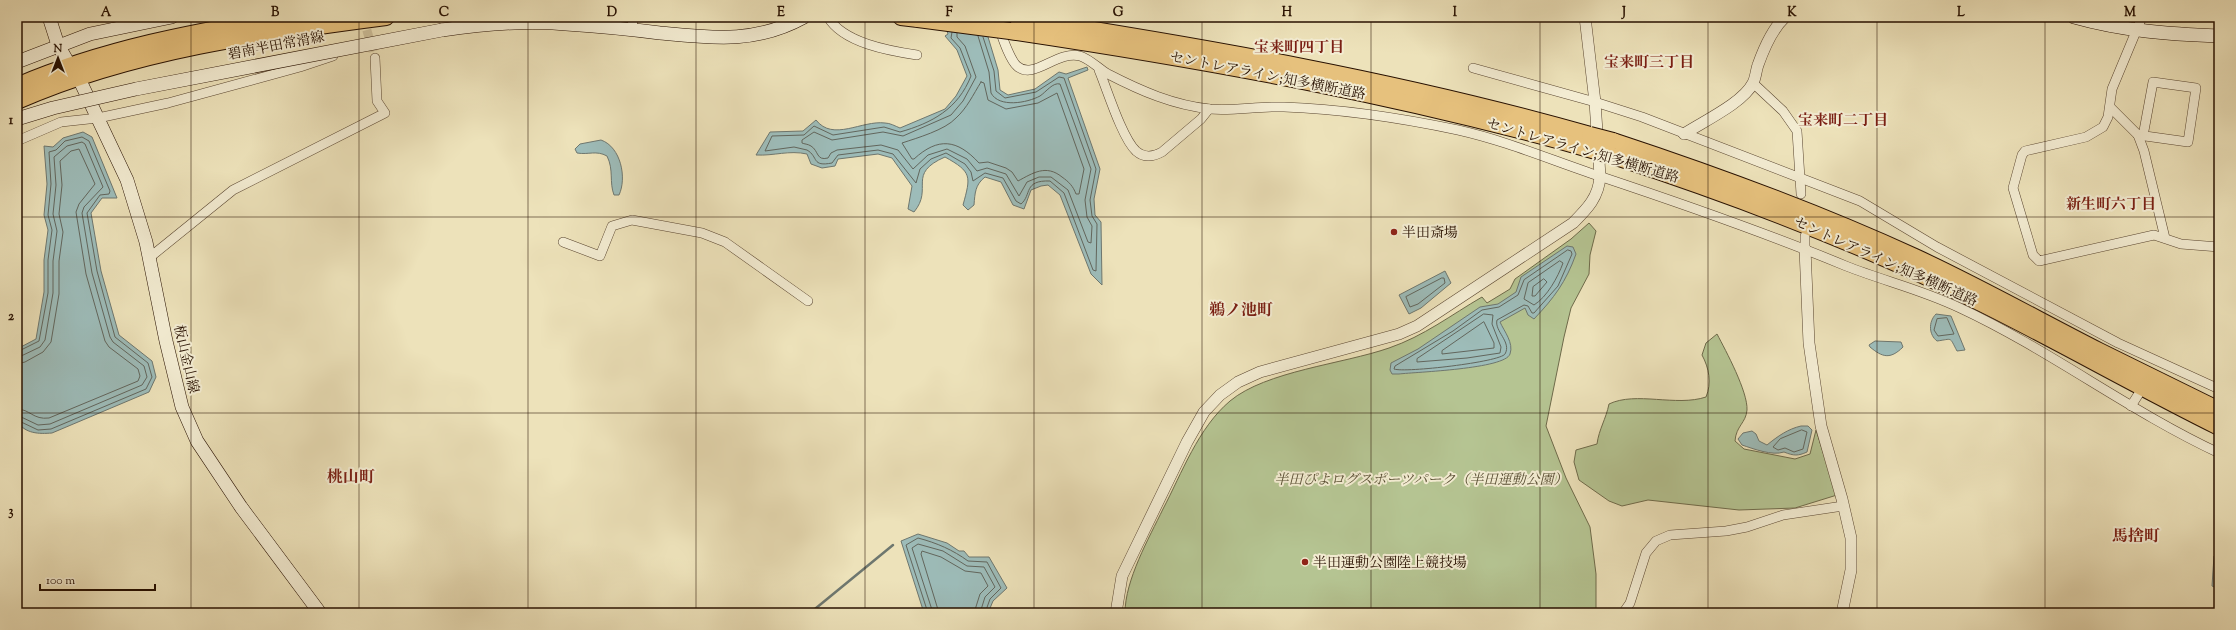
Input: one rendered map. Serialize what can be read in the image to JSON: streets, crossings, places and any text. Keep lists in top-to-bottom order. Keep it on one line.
{"streets":{"highway":["セントレアライン;知多横断道路"],"main road":["碧南半田常滑線","板山金山線"]},"districts":["宝来町四丁目","宝来町三丁目","宝来町二丁目","新生町六丁目","鵜ノ池町","桃山町","馬捨町"],"parks":["半田ぴよログスポーツパーク（半田運動公園）"],"places":["半田斎場","半田運動公園陸上競技場"],"scale_bar":"100 m","north":"top","grid":{"columns":["A","B","C","D","E","F","G","H","I","J","K","L","M"],"rows":["1","2","3"]}}
